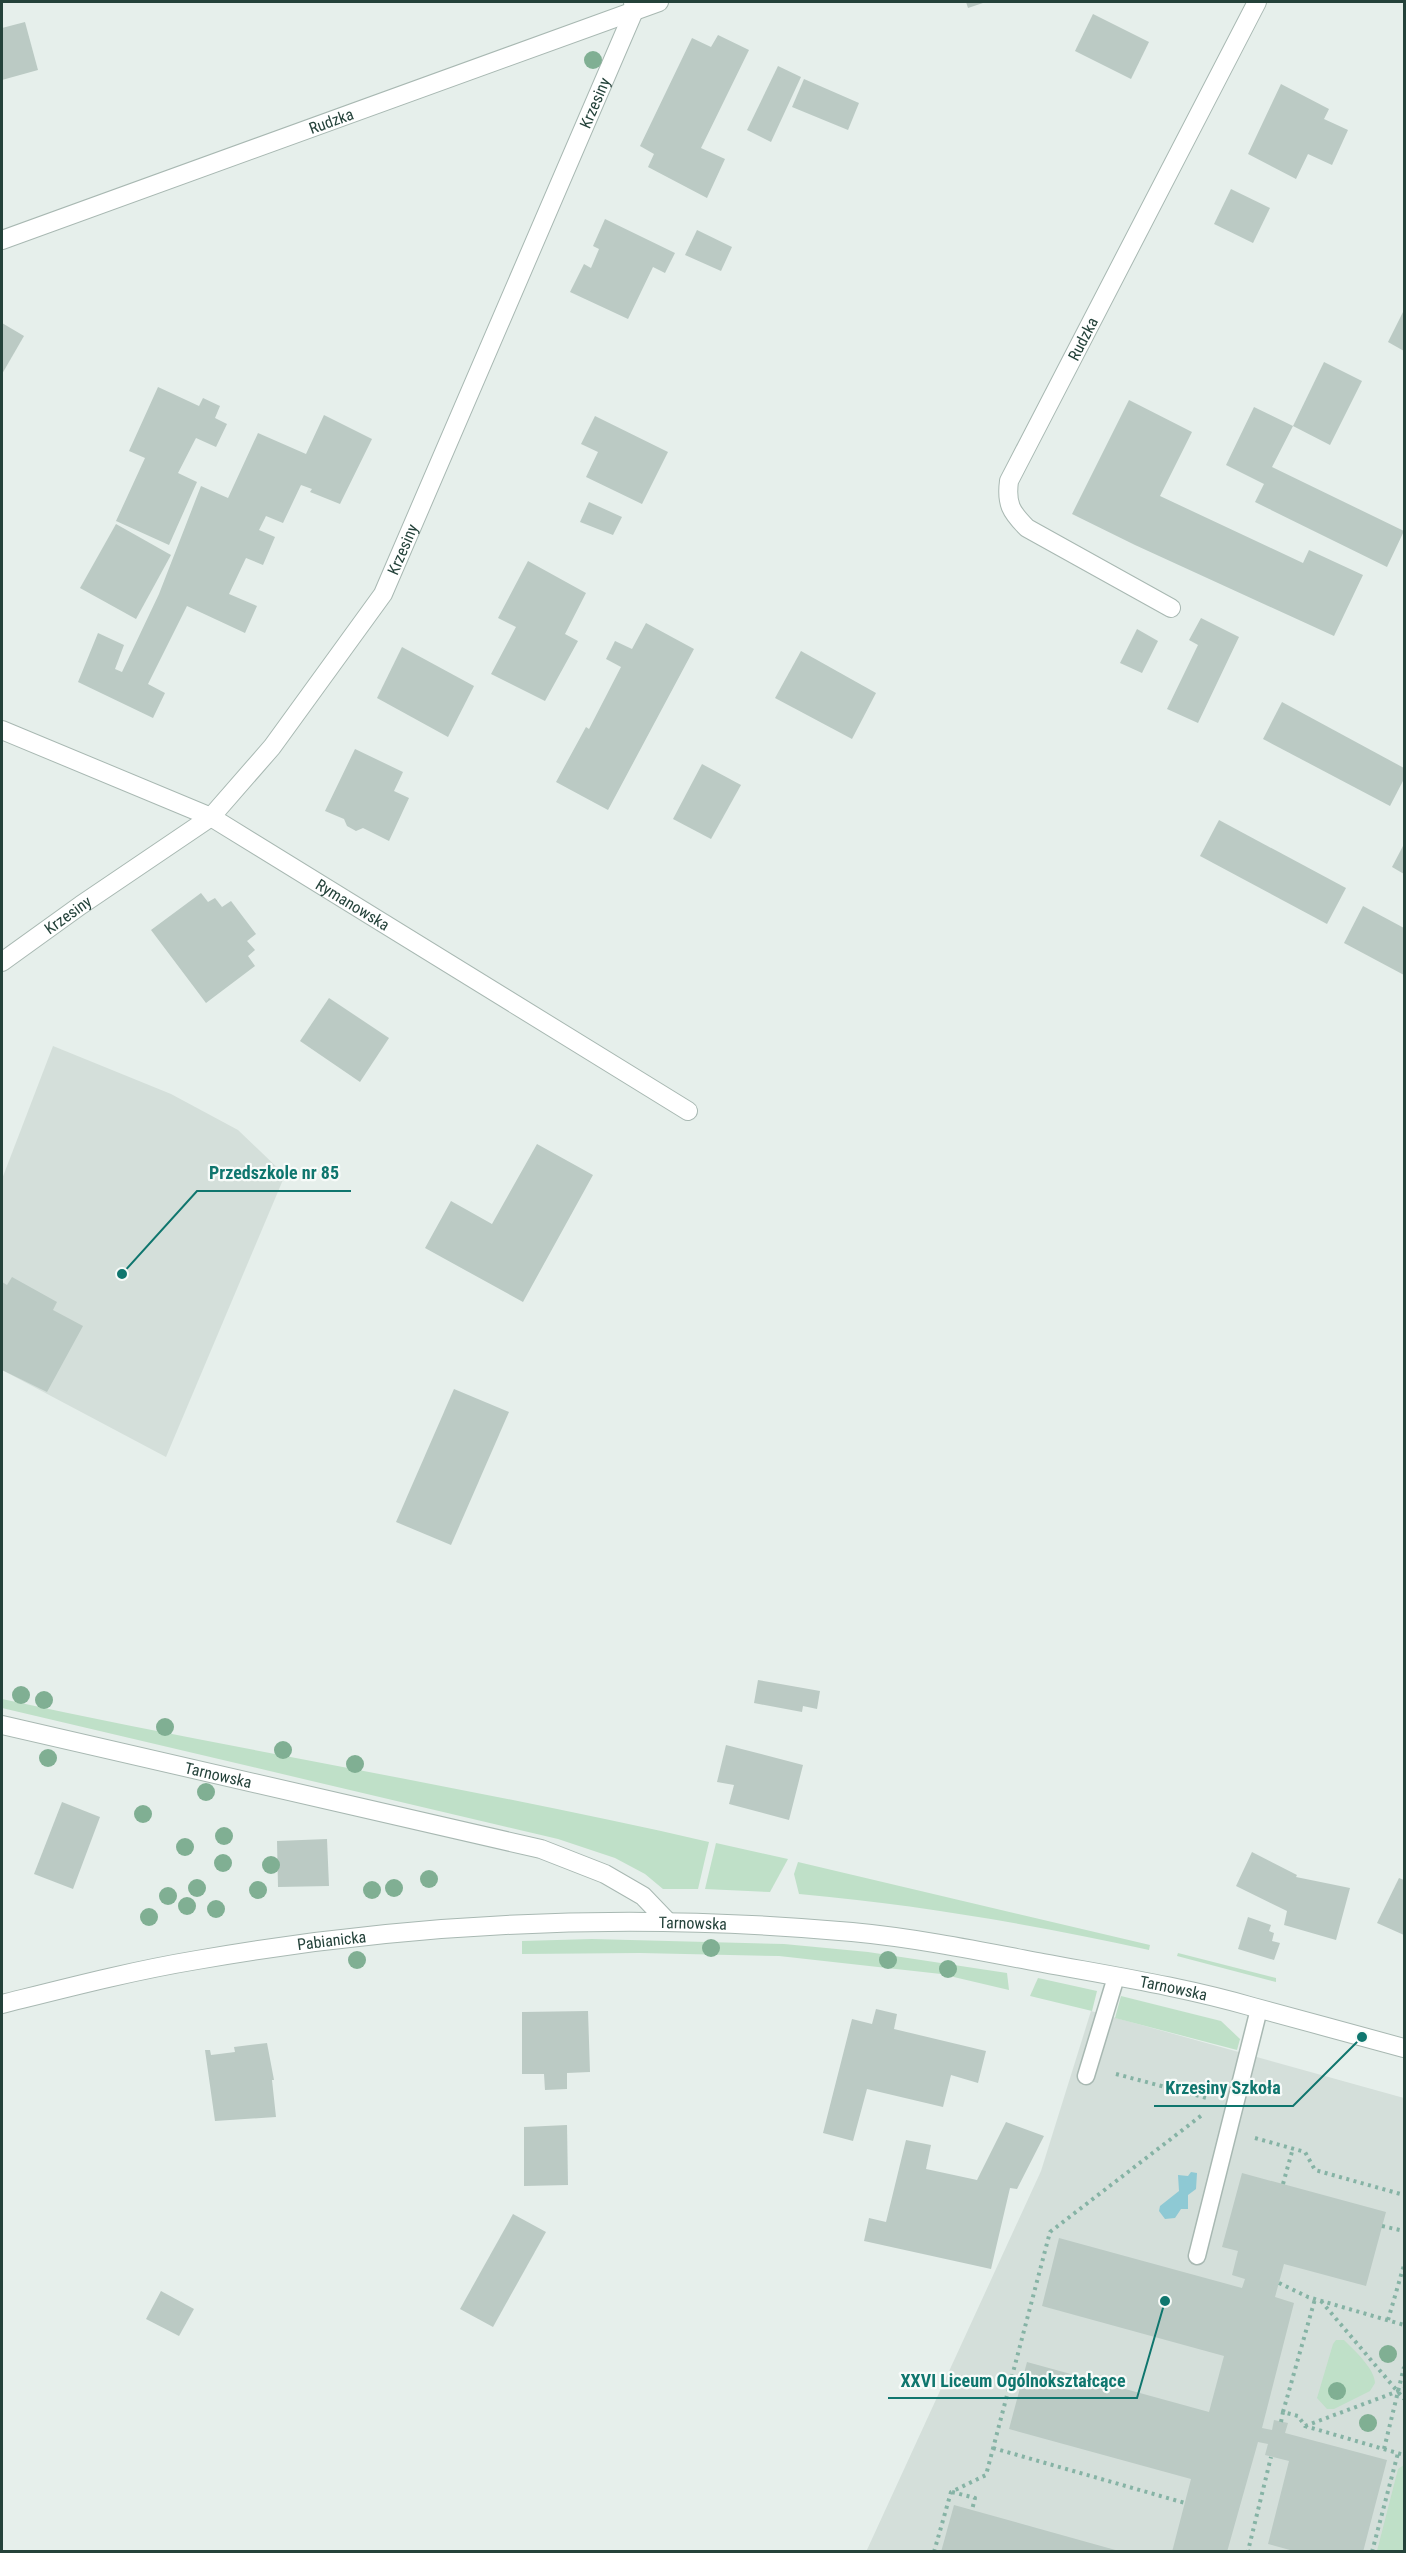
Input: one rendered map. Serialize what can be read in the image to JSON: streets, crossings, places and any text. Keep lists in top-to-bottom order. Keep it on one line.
{"streets":{"street":["Krzesiny","Rudzka","Rymanowska","Tarnowska","Pabianicka"]},"crossings":[["Krzesiny","Rudzka"],["Krzesiny","Rymanowska"],["Tarnowska","Pabianicka"]],"places":["Przedszkole nr 85","Krzesiny Szkoła","XXVI Liceum Ogólnokształcące"]}
